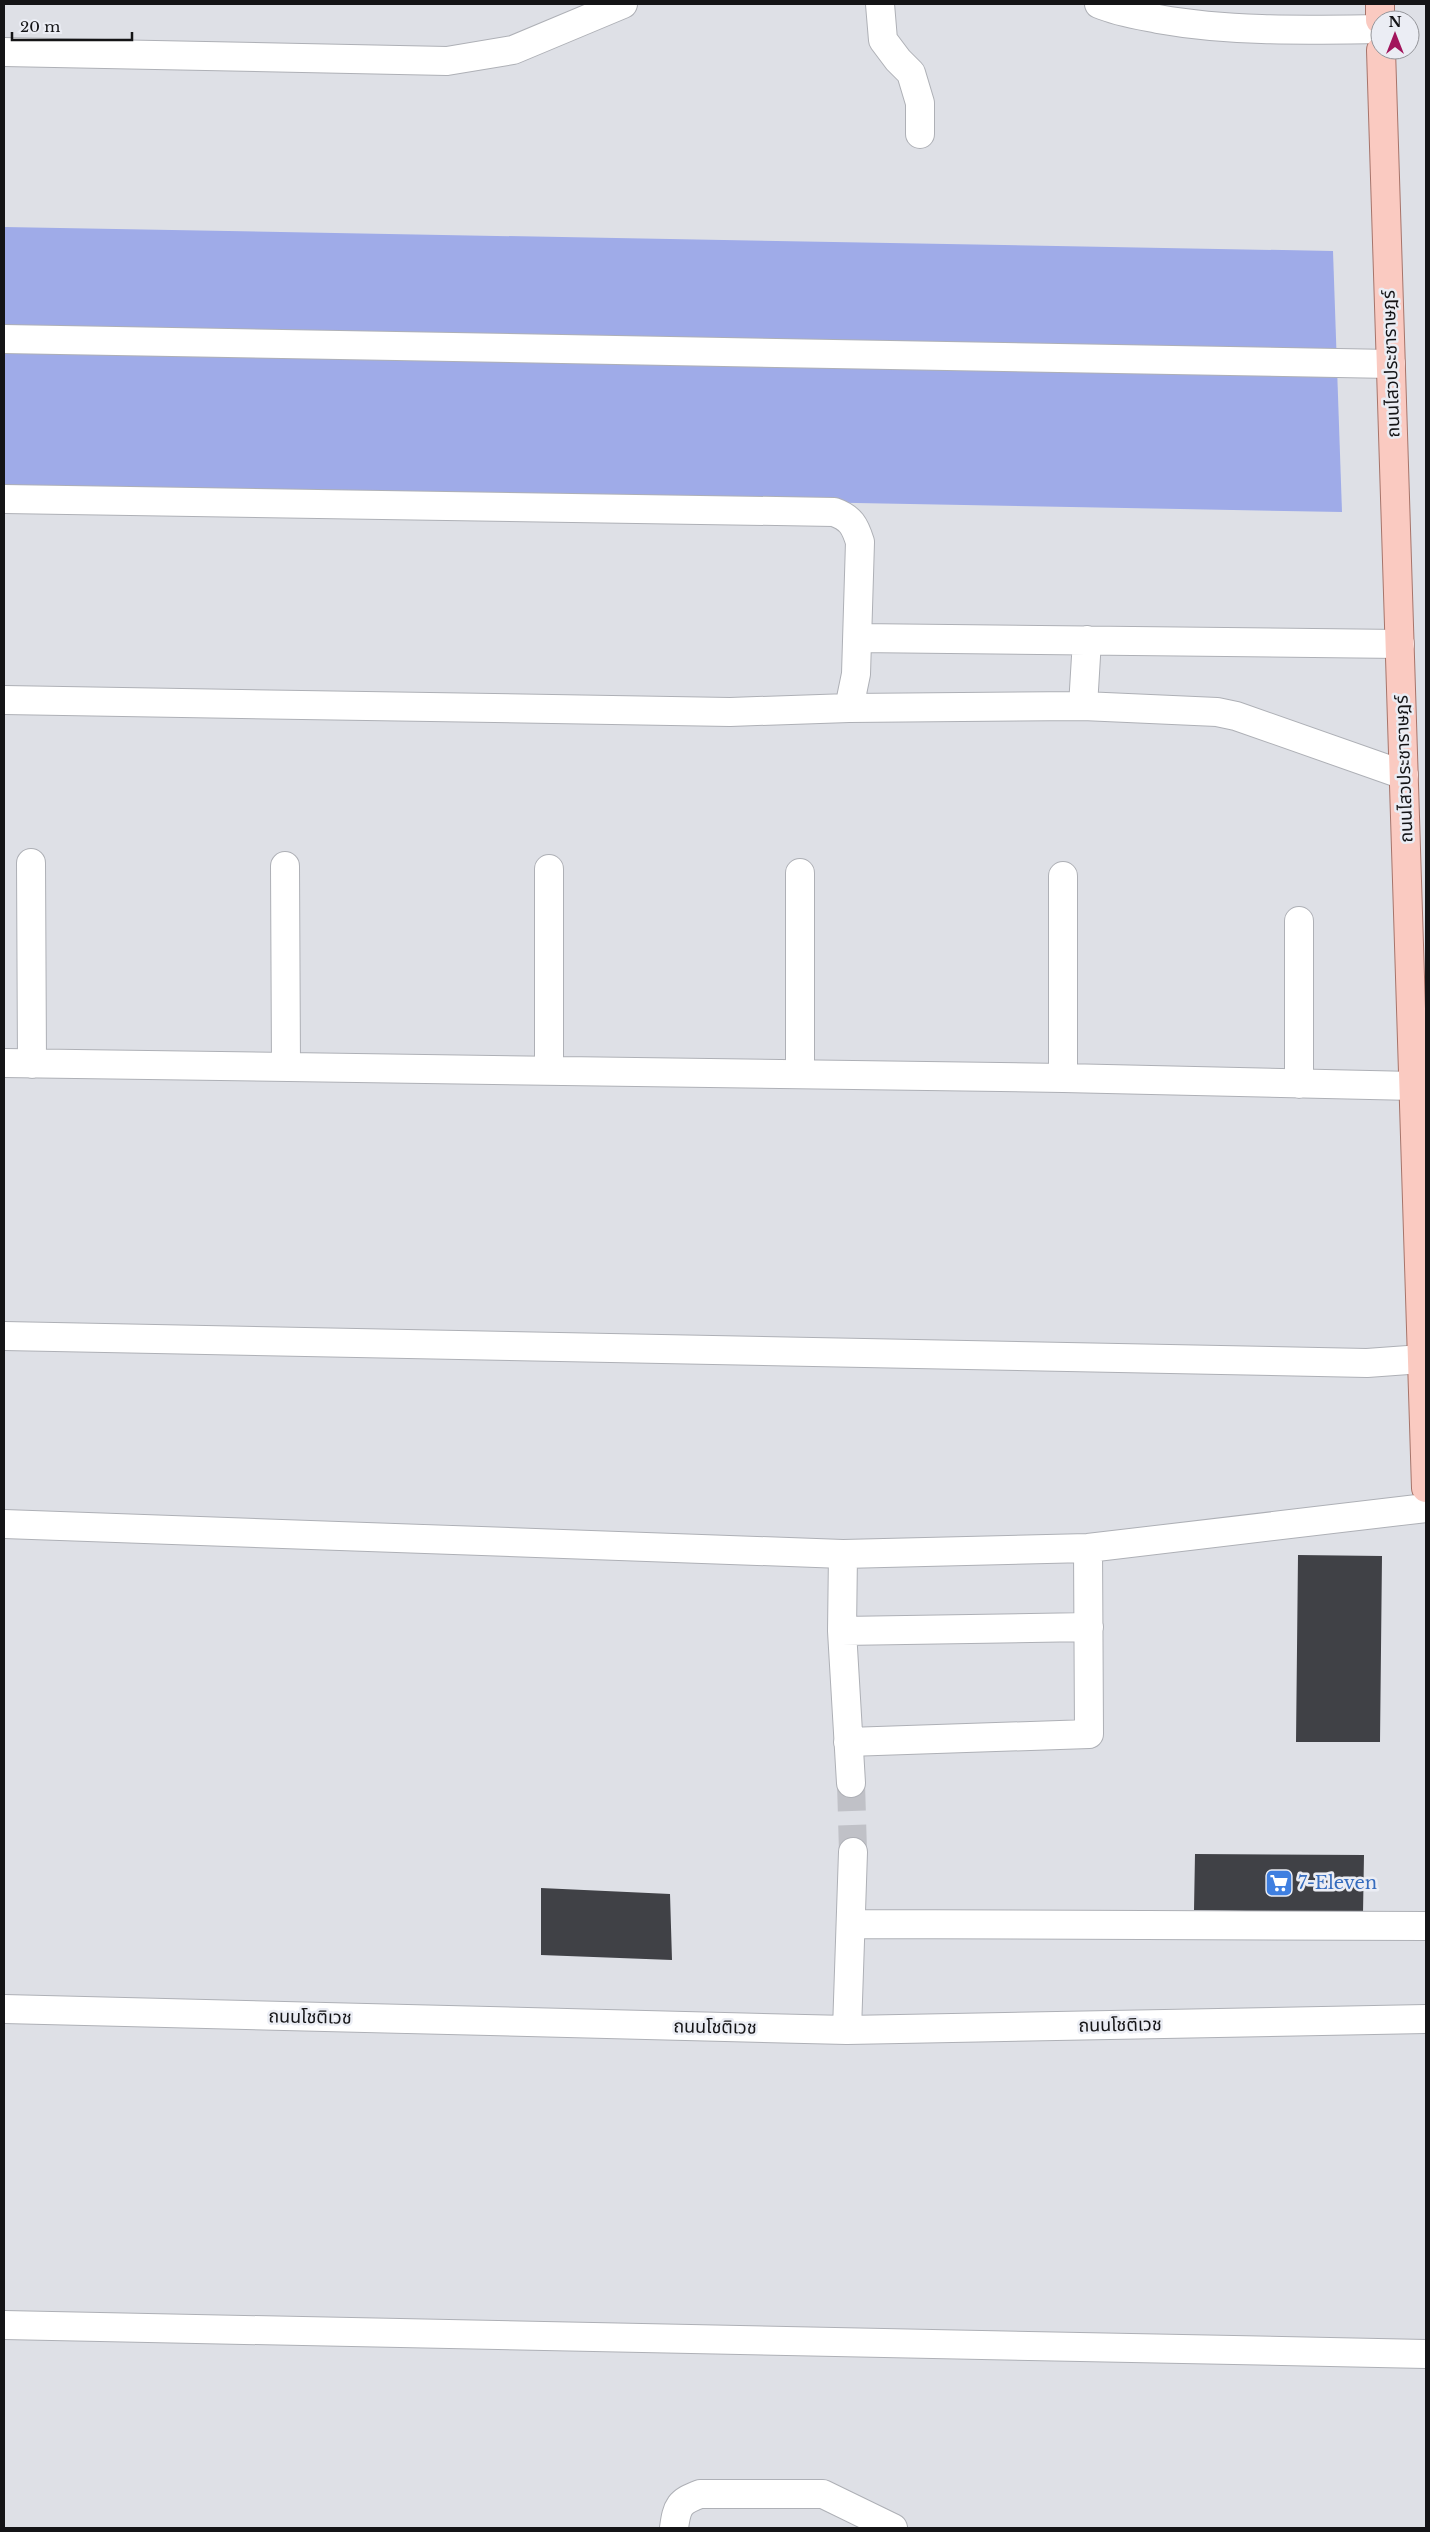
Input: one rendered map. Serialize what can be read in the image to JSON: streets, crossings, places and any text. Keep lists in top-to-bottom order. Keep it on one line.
{"streets":{"main road":["ถนนไสวประชาราษฎร์"],"street":["ถนนโชติเวช"]},"places":{"supermarket":["7-Eleven"]},"scale_bar":"20 m","north":"top"}
